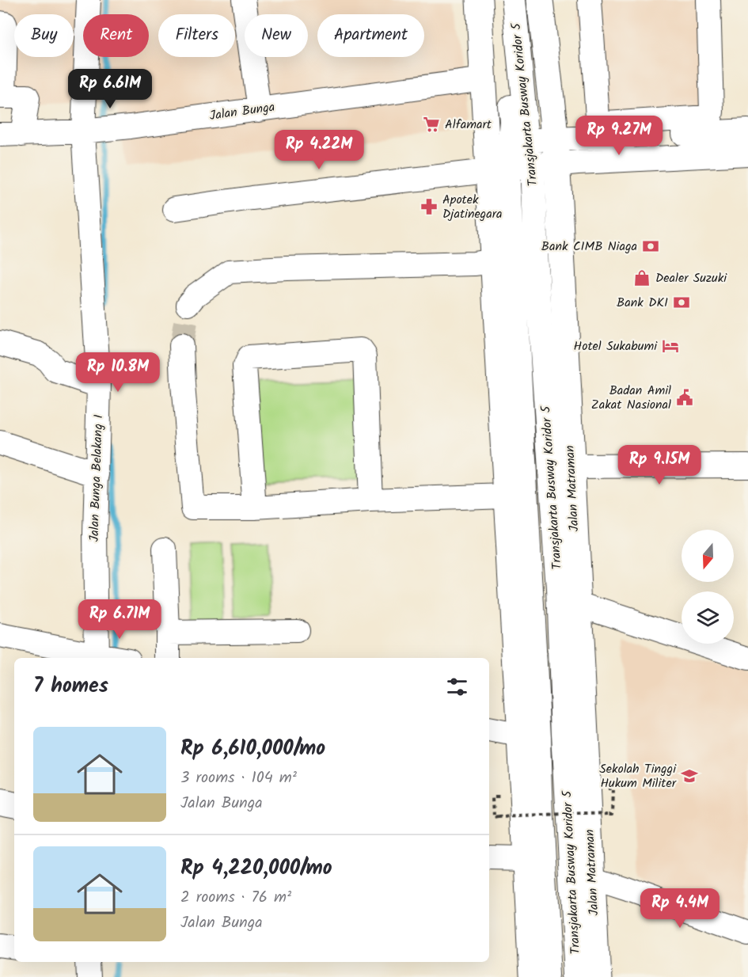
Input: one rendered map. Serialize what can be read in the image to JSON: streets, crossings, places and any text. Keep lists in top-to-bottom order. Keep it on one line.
{"streets":{"main road":["Jalan Matraman"],"street":["Transjakarta Busway Koridor 5","Jalan Bunga","Jalan Bunga Belakang I"]},"crossings":[["Transjakarta Busway Koridor 5","Jalan Matraman"],["Jalan Bunga","Jalan Bunga Belakang I"]],"places":{"supermarket":["Alfamart"],"pharmacy":["Apotek Djatinegara"],"bank":["Bank CIMB Niaga","Bank DKI"],"shop":["Dealer Suzuki"],"hotel":["Hotel Sukabumi"],"public building":["Badan Amil Zakat Nasional"],"school or university":["Sekolah Tinggi Hukum Militer"]},"north":"bottom","page":{"chip":["Buy","Rent","Filters","New","Apartment"],"price":["Rp 6.61M","Rp 9.27M","Rp 4.22M","Rp 10.8M","Rp 9.15M","Rp 6.71M","Rp 4.4M"],"heading":"7 homes","list":[{"name":"Rp 6,610,000/mo","note":"3 rooms · 104 m² · Jalan Bunga"},{"name":"Rp 4,220,000/mo","note":"2 rooms · 76 m² · Jalan Bunga"}]}}
